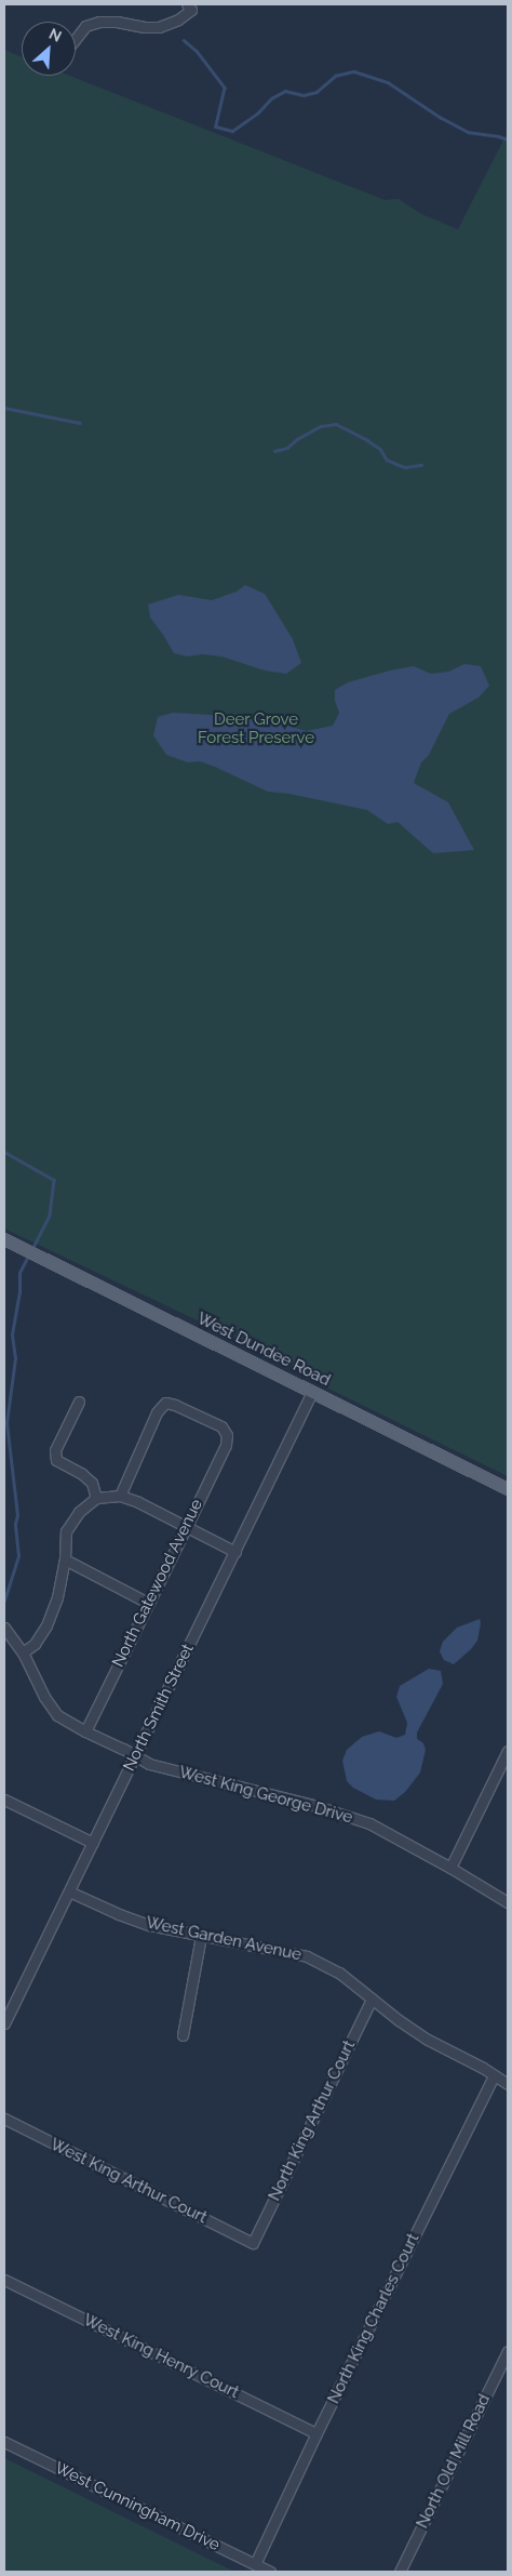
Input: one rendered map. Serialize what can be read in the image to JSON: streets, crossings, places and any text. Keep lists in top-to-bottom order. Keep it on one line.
{"streets":{"main road":["West Dundee Road"],"street":["North Gatewood Avenue","North Smith Street","West King George Drive","West Garden Avenue","North King Arthur Court","West King Arthur Court","North King Charles Court","West King Henry Court","North Old Mill Road","West Cunningham Drive"]},"crossings":[["West Dundee Road","North Smith Street"],["North Gatewood Avenue","West King George Drive"],["North Smith Street","West King George Drive"],["North Smith Street","West Garden Avenue"],["West Garden Avenue","North King Arthur Court"],["West Garden Avenue","North King Charles Court"],["North King Arthur Court","West King Arthur Court"],["North King Charles Court","West King Henry Court"],["North King Charles Court","West Cunningham Drive"]],"parks":["Deer Grove Forest Preserve"],"north":"top right"}
